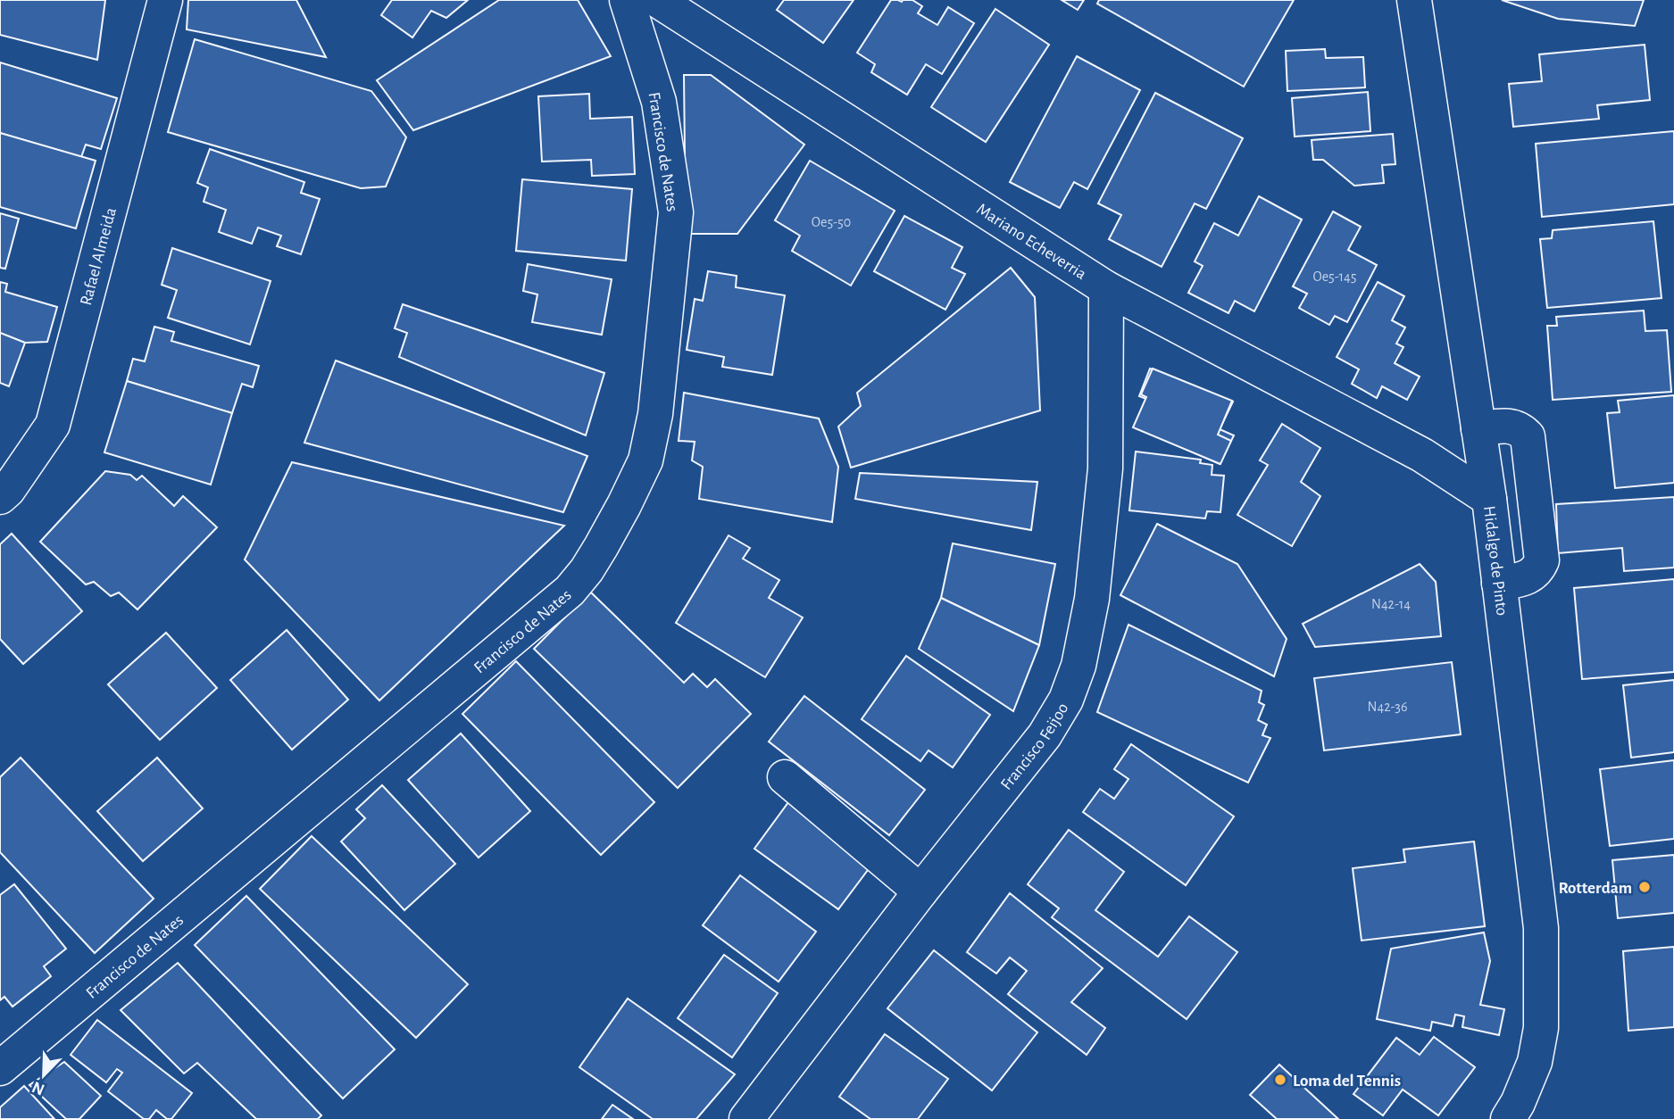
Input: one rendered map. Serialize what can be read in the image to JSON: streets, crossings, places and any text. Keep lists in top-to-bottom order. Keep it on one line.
{"streets":{"street":["Francisco de Nates","Mariano Echeverria","Rafael Almeida","Hidalgo de Pinto","Francisco Feijoo"]},"crossings":[["Mariano Echeverria","Hidalgo de Pinto"],["Mariano Echeverria","Francisco Feijoo"]],"places":["Rotterdam","Loma del Tennis"],"house_numbers":["Oe5-50","Oe5-145","N42-14","N42-36"],"north":"bottom left"}
